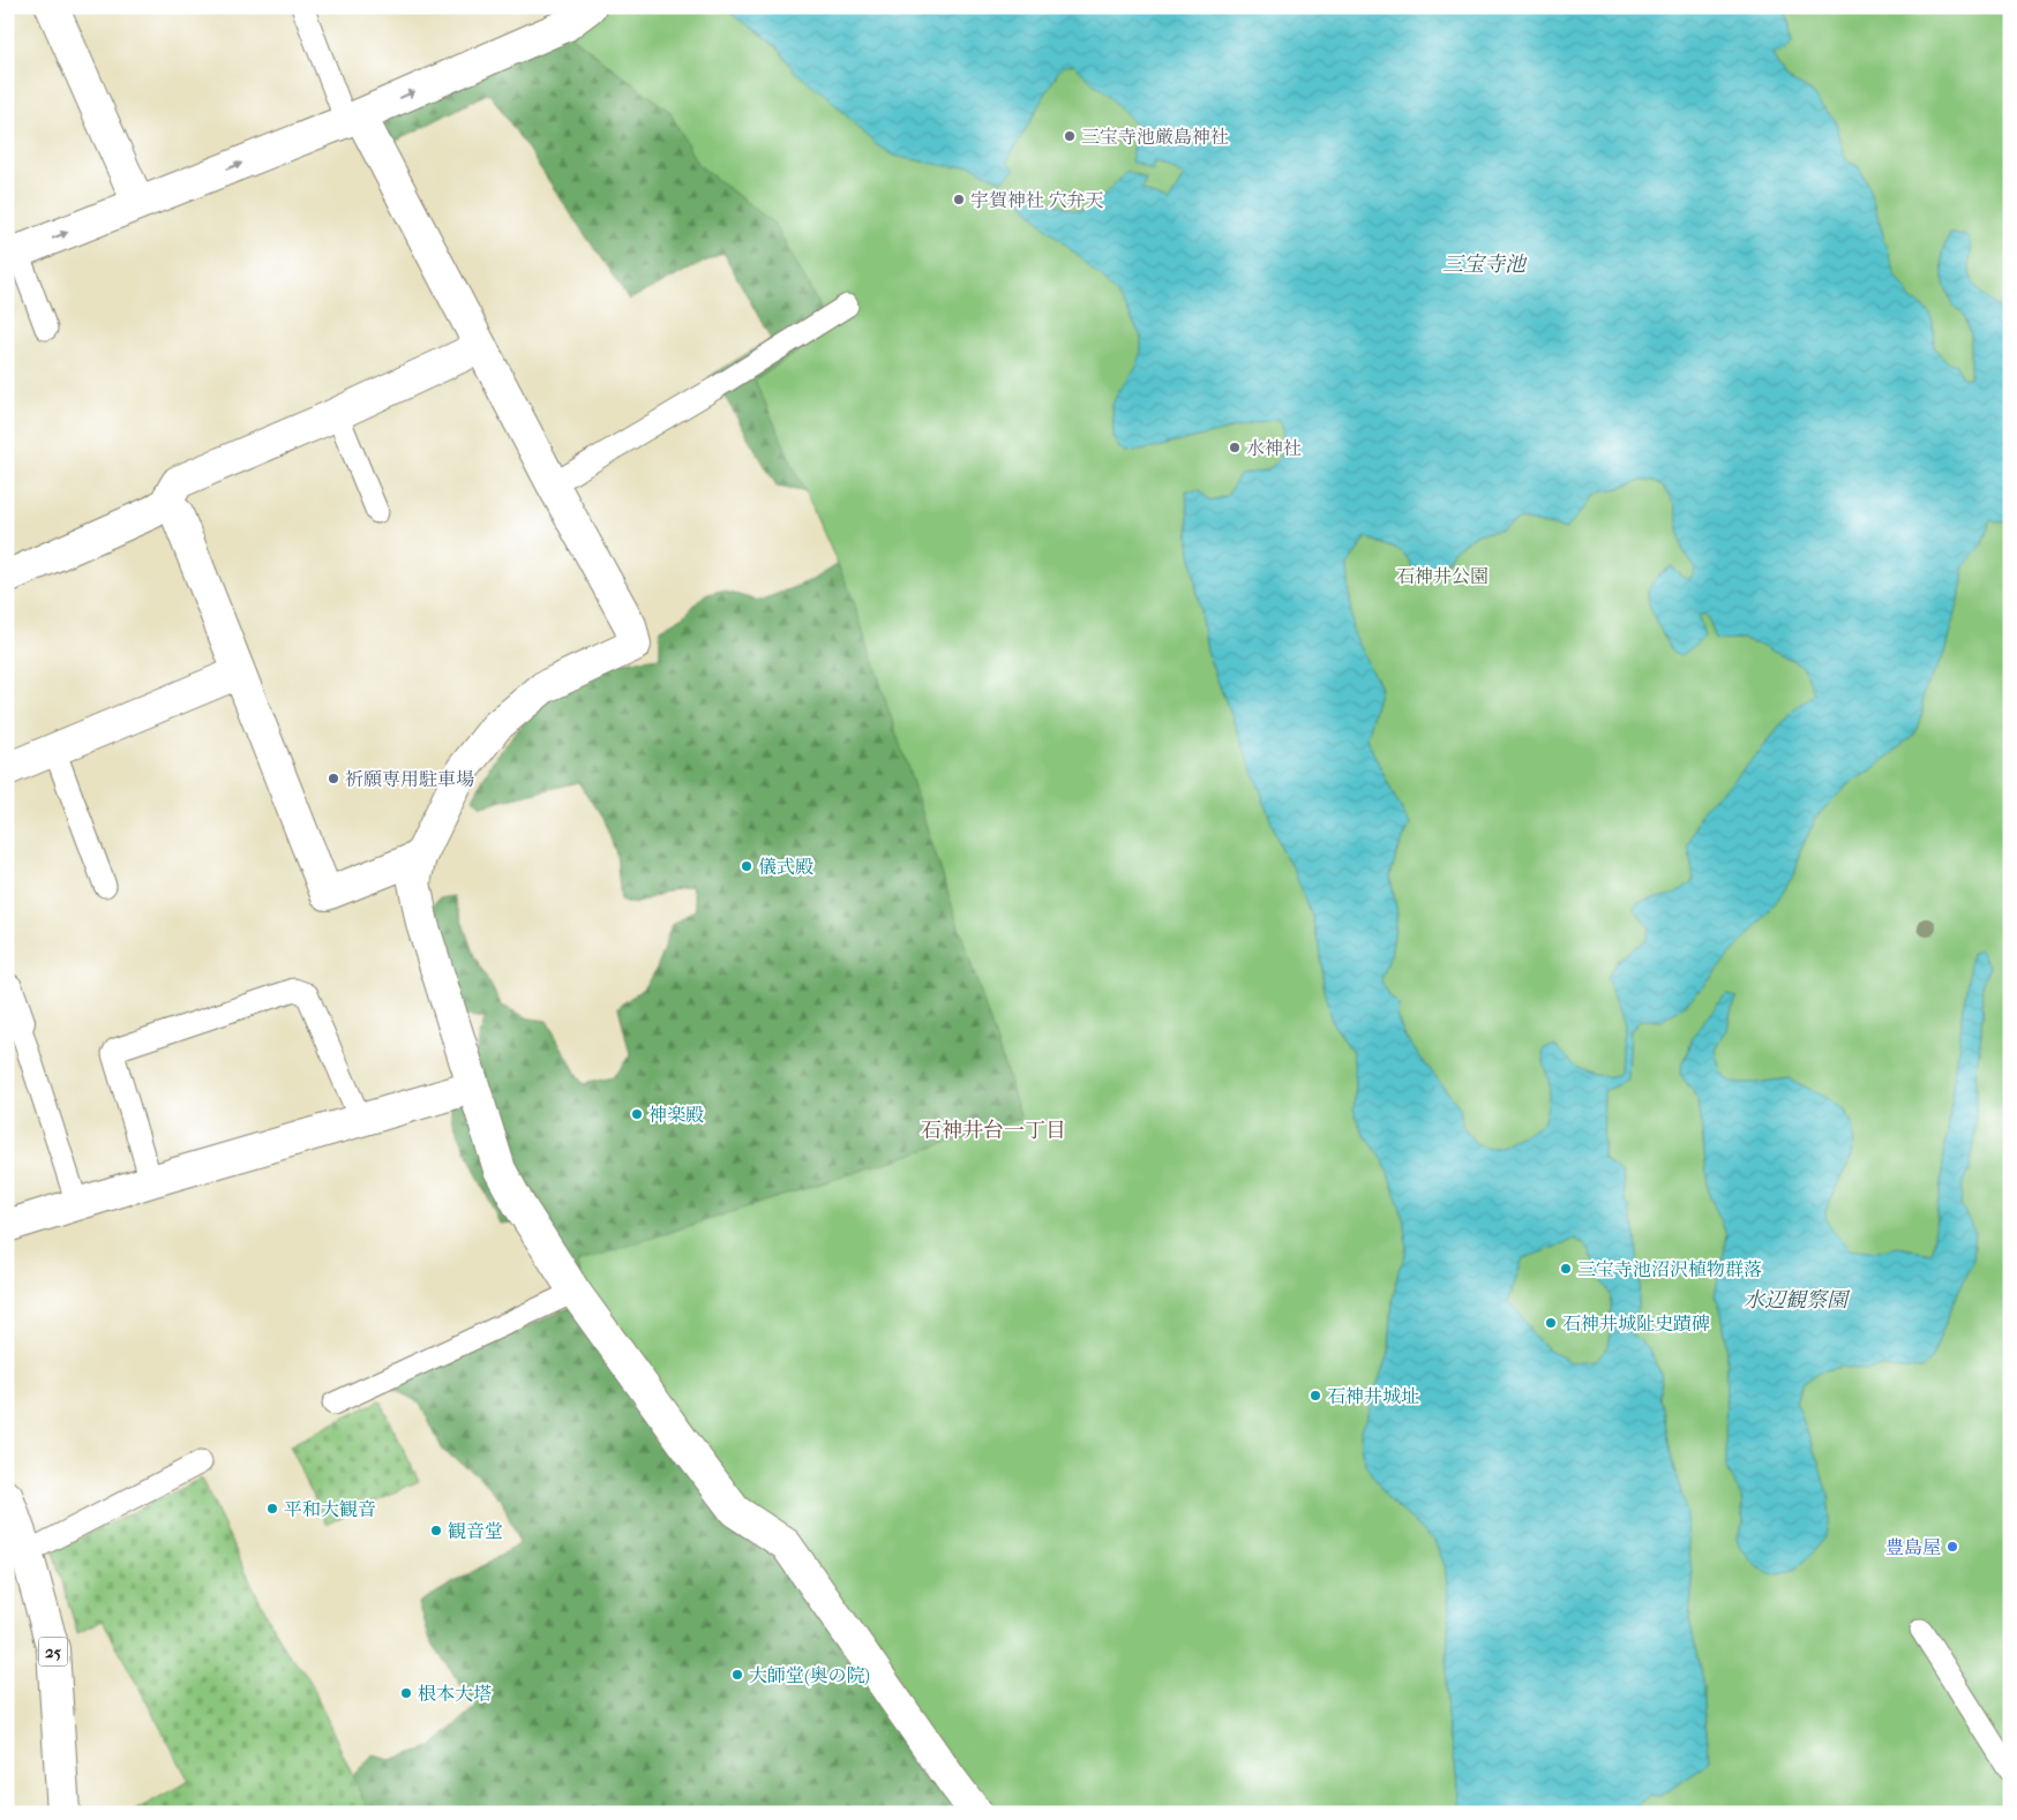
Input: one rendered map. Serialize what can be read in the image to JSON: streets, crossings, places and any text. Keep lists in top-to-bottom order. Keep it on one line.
{"streets":{"street":["25"]},"districts":["石神井台一丁目"],"water":["三宝寺池","水辺観察園"],"parks":["石神井公園"],"places":["三宝寺池厳島神社","宇賀神社 穴弁天","水神社","祈願専用駐車場","儀式殿","神楽殿","三宝寺池沼沢植物群落","石神井城阯史蹟碑","石神井城址","平和大観音","観音堂","豊島屋","大師堂(奥の院)","根本大塔"]}
